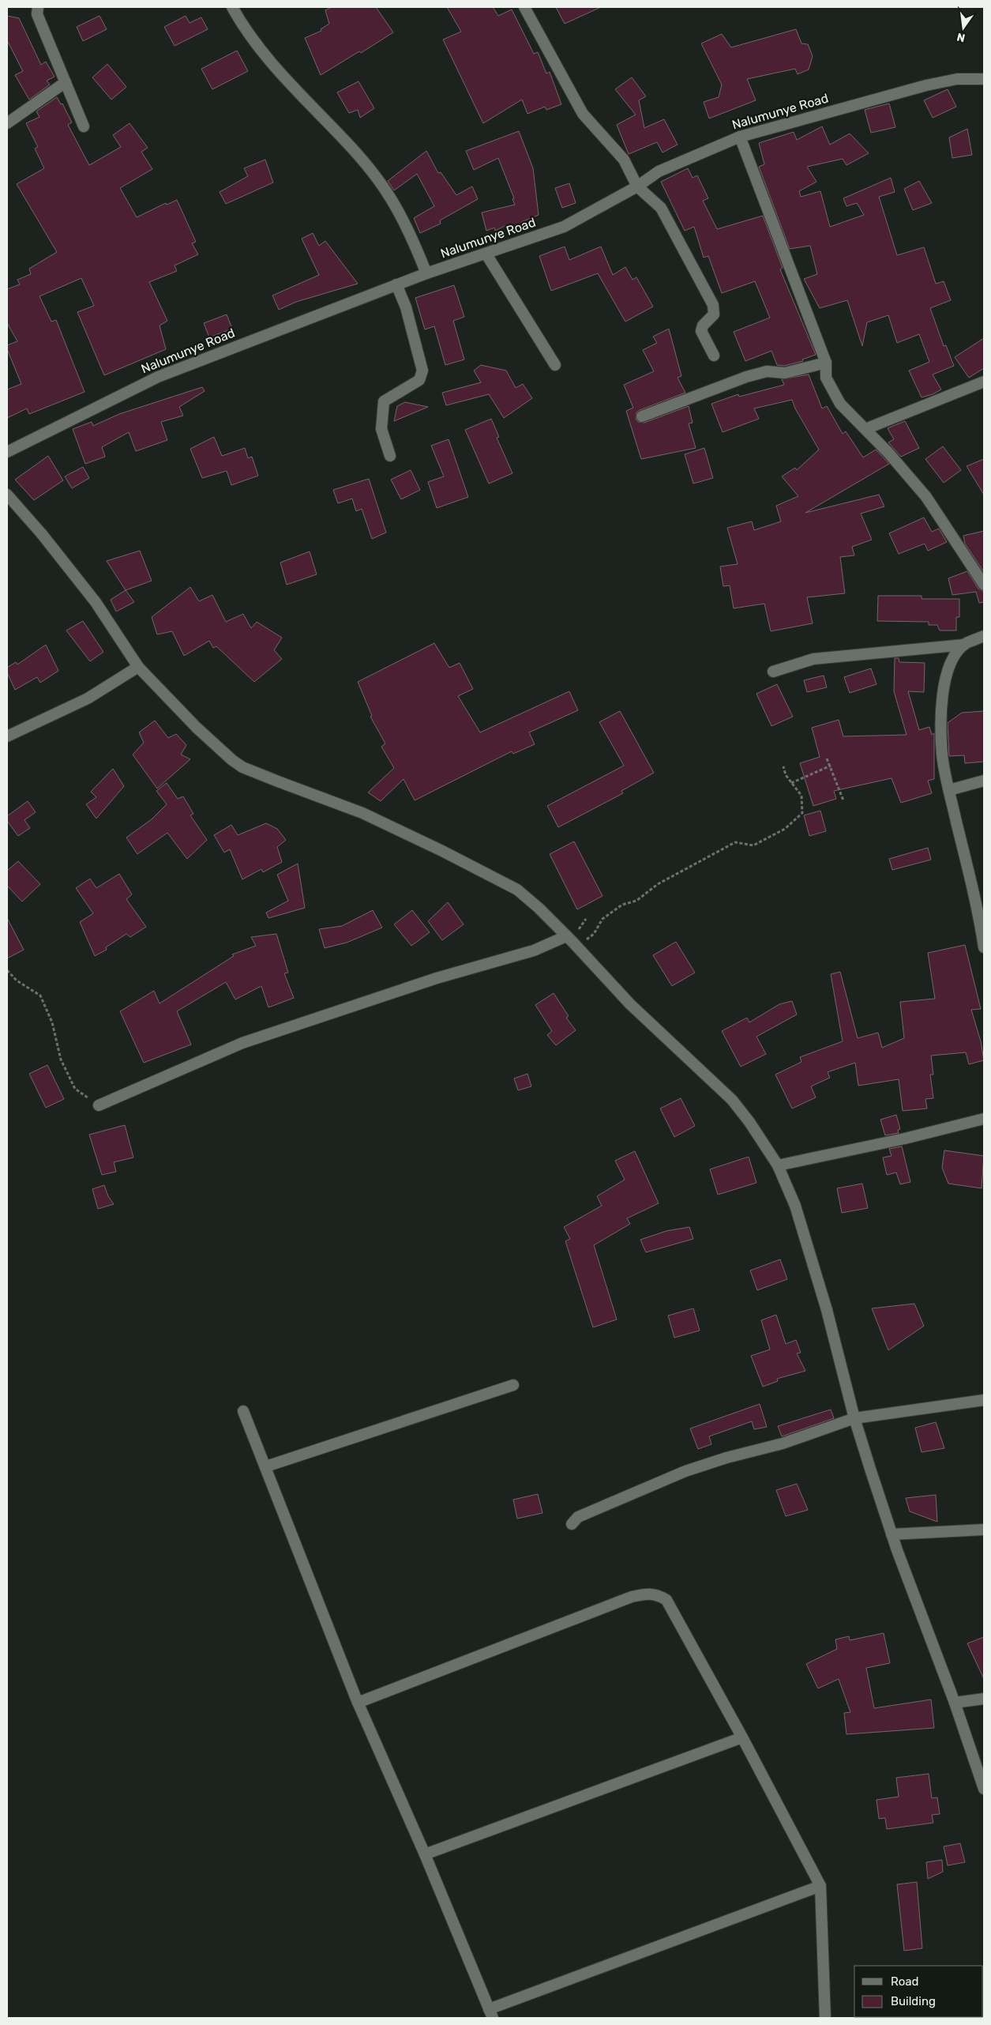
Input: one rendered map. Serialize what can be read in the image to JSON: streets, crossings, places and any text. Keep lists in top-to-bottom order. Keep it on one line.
{"streets":{"street":["Nalumunye Road"]},"legend":["Road","Building"],"north":"bottom"}
